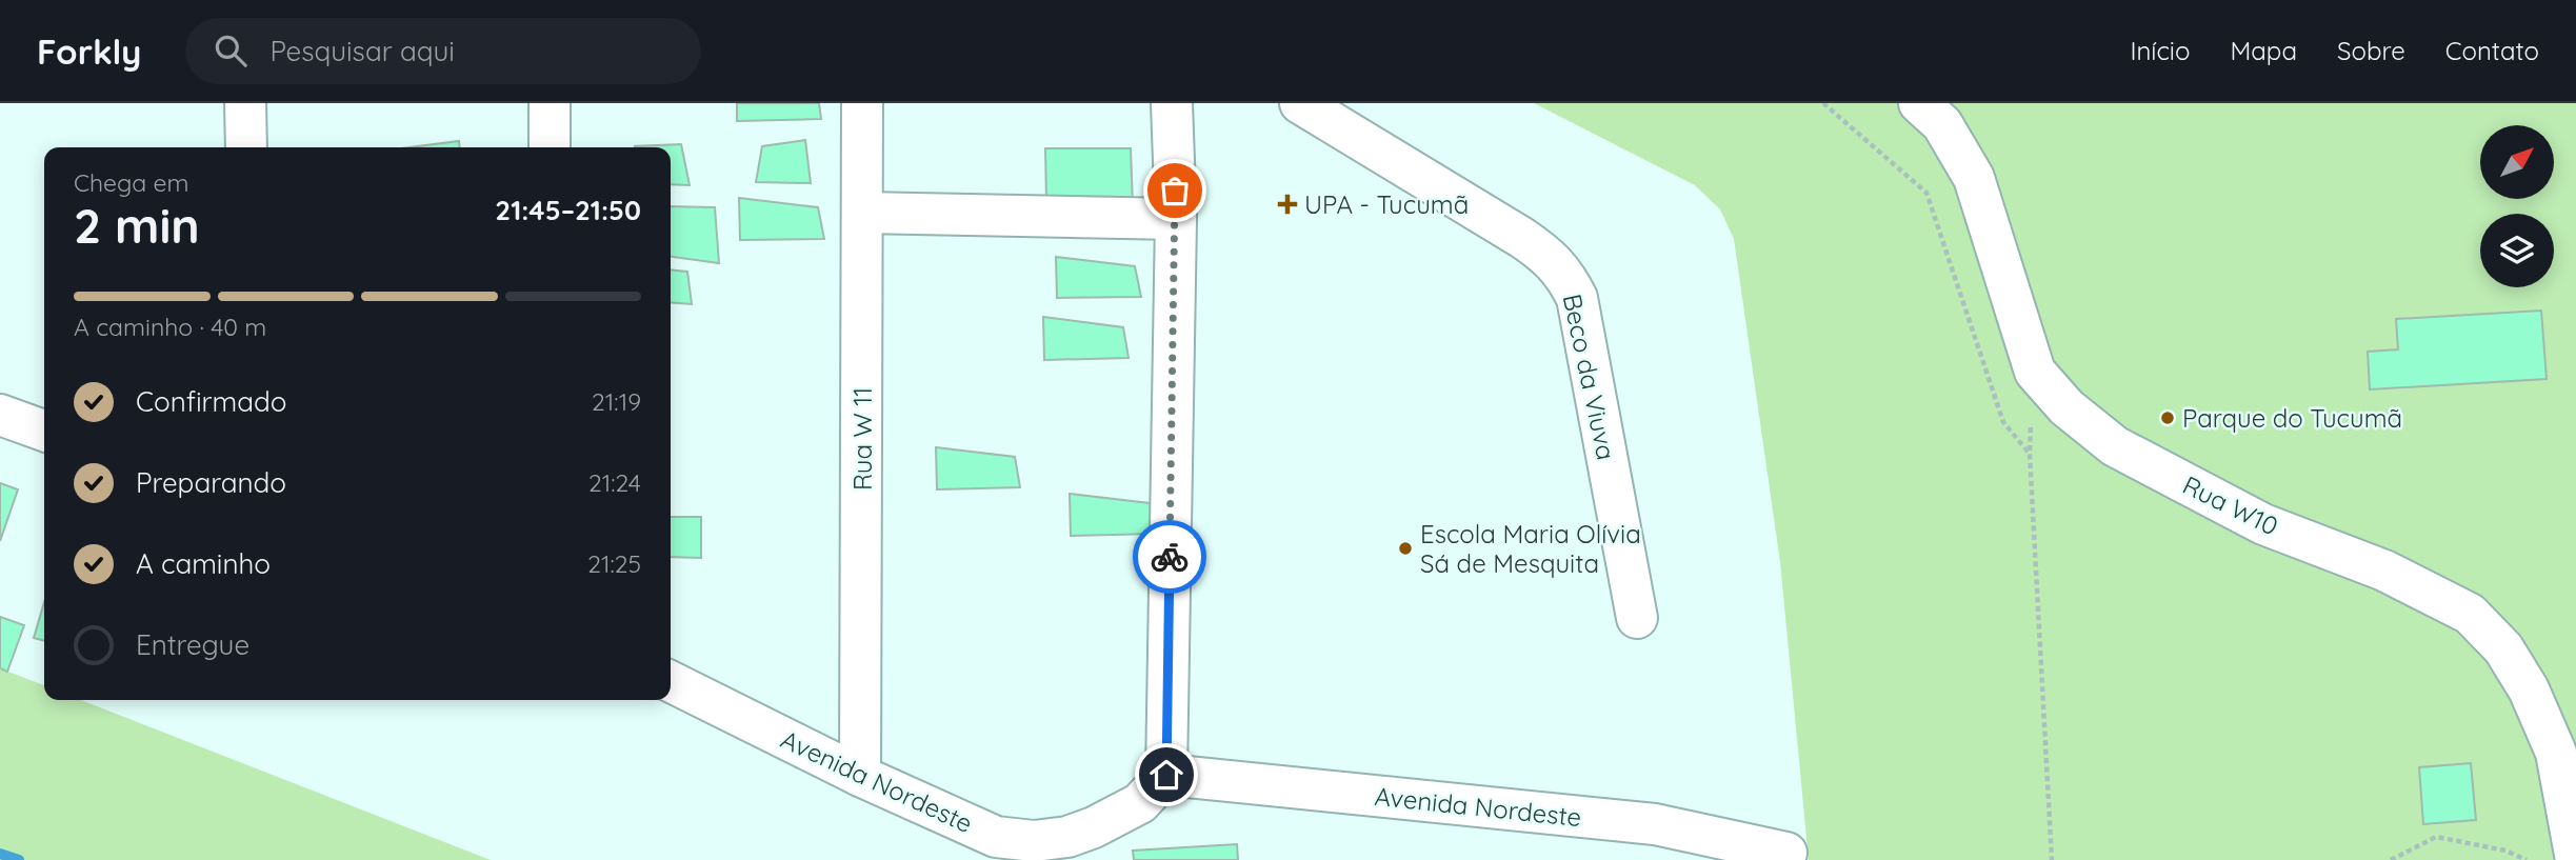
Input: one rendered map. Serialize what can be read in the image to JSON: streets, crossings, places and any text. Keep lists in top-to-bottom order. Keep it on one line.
{"streets":{"street":["Beco da Viuva","Rua W 11","Rua W10","Avenida Nordeste"]},"crossings":[["Rua W 11","Avenida Nordeste"]],"places":{"health":["UPA - Tucumã"],"other":["Parque do Tucumã","Escola Maria Olívia Sá de Mesquita"]},"north":"top right","page":{"header":"Forkly","search":"Pesquisar aqui","nav":["Início","Mapa","Sobre","Contato"],"heading":["2 min","Chega em","21:45–21:50"],"bar":"A caminho · 40 m","list":[["Confirmado","21:19"],["Preparando","21:24"],["A caminho","21:25"],"Entregue"]}}
